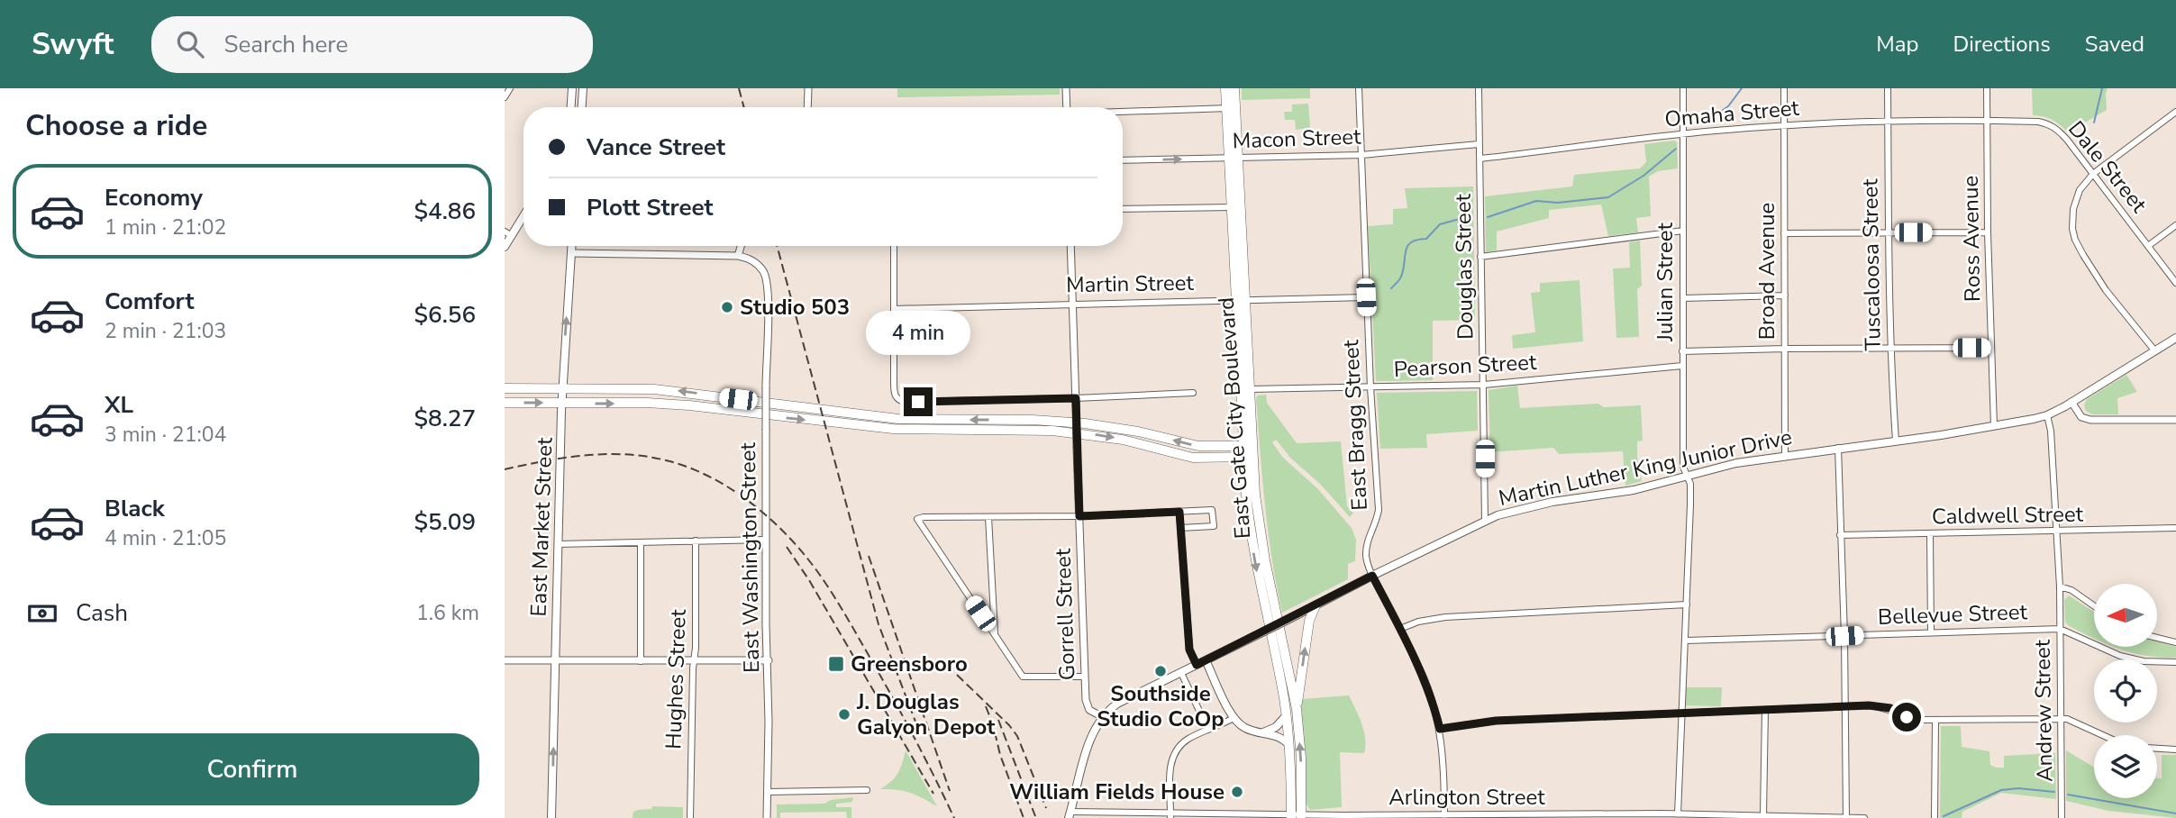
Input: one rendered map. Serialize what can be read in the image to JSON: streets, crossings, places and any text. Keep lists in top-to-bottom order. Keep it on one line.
{"streets":{"main road":["East Gate City Boulevard","Martin Luther King Junior Drive","East Market Street"],"street":["Omaha Street","Macon Street","Dale Street","Ross Avenue","Tuscaloosa Street","Douglas Street","Broad Avenue","Julian Street","Martin Street","Pearson Street","East Bragg Street","Caldwell Street","East Washington Street","Gorrell Street","Bellevue Street","Hughes Street","Andrew Street","Arlington Street"]},"crossings":[["Omaha Street","Dale Street"],["Omaha Street","Ross Avenue"],["Omaha Street","Tuscaloosa Street"],["Omaha Street","Douglas Street"],["Omaha Street","Broad Avenue"],["Omaha Street","Julian Street"],["Macon Street","Douglas Street"],["Macon Street","East Gate City Boulevard"],["Macon Street","East Bragg Street"],["Dale Street","Ross Avenue"],["Ross Avenue","Martin Luther King Junior Drive"],["Tuscaloosa Street","Martin Luther King Junior Drive"],["Douglas Street","Pearson Street"],["Douglas Street","Martin Luther King Junior Drive"],["Broad Avenue","Martin Luther King Junior Drive"],["Julian Street","Pearson Street"],["Julian Street","Martin Luther King Junior Drive"],["Julian Street","Bellevue Street"],["Julian Street","Arlington Street"],["Martin Street","East Gate City Boulevard"],["Martin Street","East Bragg Street"],["Martin Street","Gorrell Street"],["Pearson Street","East Gate City Boulevard"],["Pearson Street","East Bragg Street"],["East Gate City Boulevard","Arlington Street"],["East Bragg Street","Martin Luther King Junior Drive"],["East Bragg Street","Arlington Street"],["Martin Luther King Junior Drive","Gorrell Street"],["Martin Luther King Junior Drive","Andrew Street"],["Martin Luther King Junior Drive","Arlington Street"],["Caldwell Street","Andrew Street"],["Bellevue Street","Andrew Street"]],"one_way":["East Market Street"],"places":{"other":["Studio 503","Southside Studio CoOp","J. Douglas Galyon Depot","William Fields House"],"transit":["Greensboro"]},"north":"left","page":{"header":"Swyft","search":"Search here","nav":["Map","Directions","Saved"],"heading":"Choose a ride","banner":["Vance Street","Plott Street"],"list":[{"name":"Economy","note":"1 min · 21:02","value":"$4.86"},{"name":"Comfort","note":"2 min · 21:03","value":"$6.56"},{"name":"XL","note":"3 min · 21:04","value":"$8.27"},{"name":"Black","note":"4 min · 21:05","value":"$5.09"}],"bubble":"4 min","pay":["Cash","1.6 km"],"buttons":"Confirm"}}
